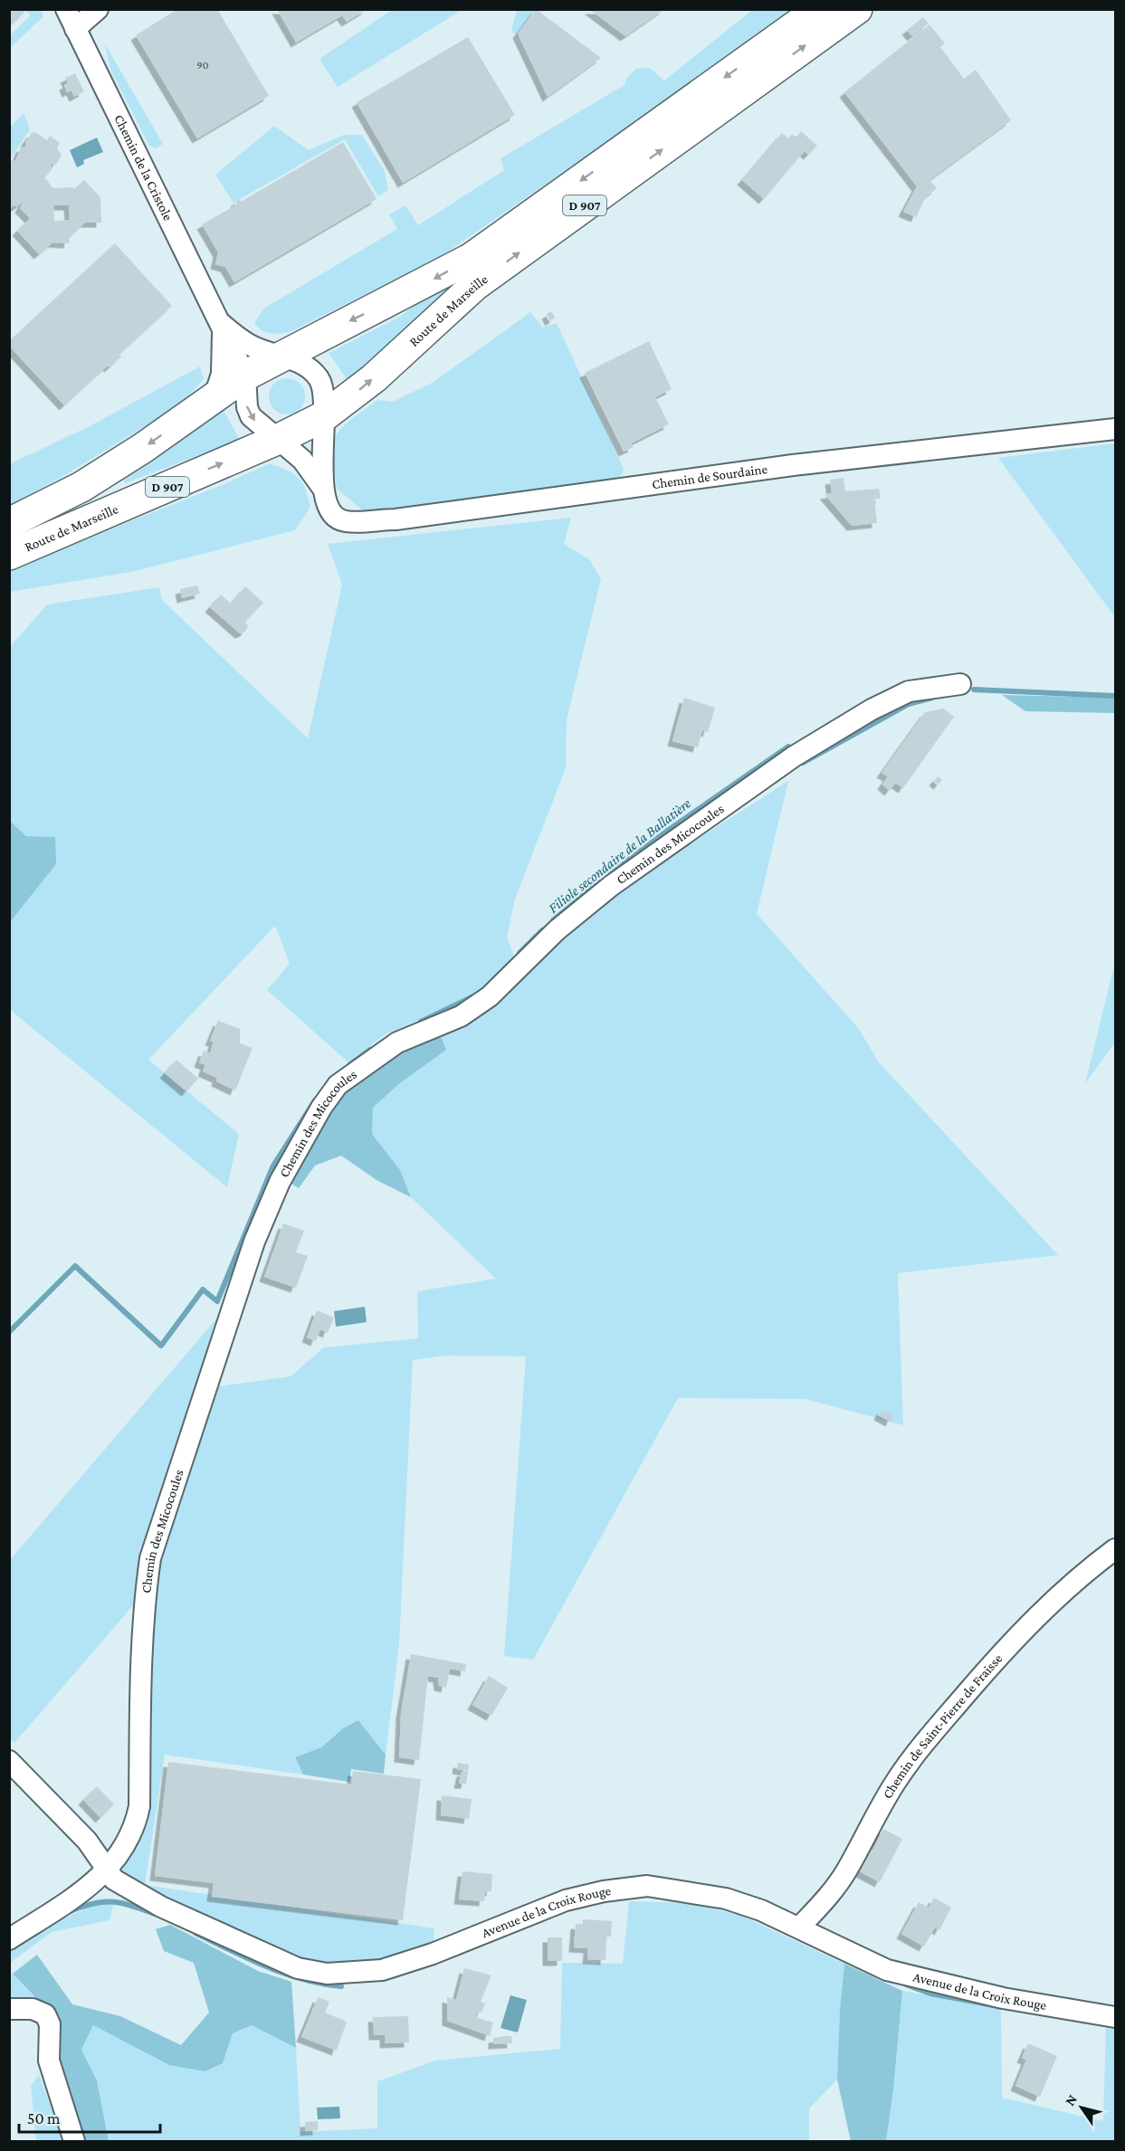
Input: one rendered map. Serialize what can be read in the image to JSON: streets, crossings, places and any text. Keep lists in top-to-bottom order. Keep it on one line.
{"streets":{"main road":["D 907","Route de Marseille"],"street":["Chemin de la Cristole","Chemin de Sourdaine","Chemin des Micocoules","Chemin de Saint-Pierre de Fraisse","Avenue de la Croix Rouge"]},"crossings":[["Chemin de la Cristole","Route de Marseille"],["Chemin de la Cristole","Chemin de Sourdaine"],["Route de Marseille","Chemin de Sourdaine"],["Chemin des Micocoules","Avenue de la Croix Rouge"],["Chemin de Saint-Pierre de Fraisse","Avenue de la Croix Rouge"]],"water":["Filiole secondaire de la Ballatière"],"house_numbers":["90"],"scale_bar":"50 m","north":"top left"}
